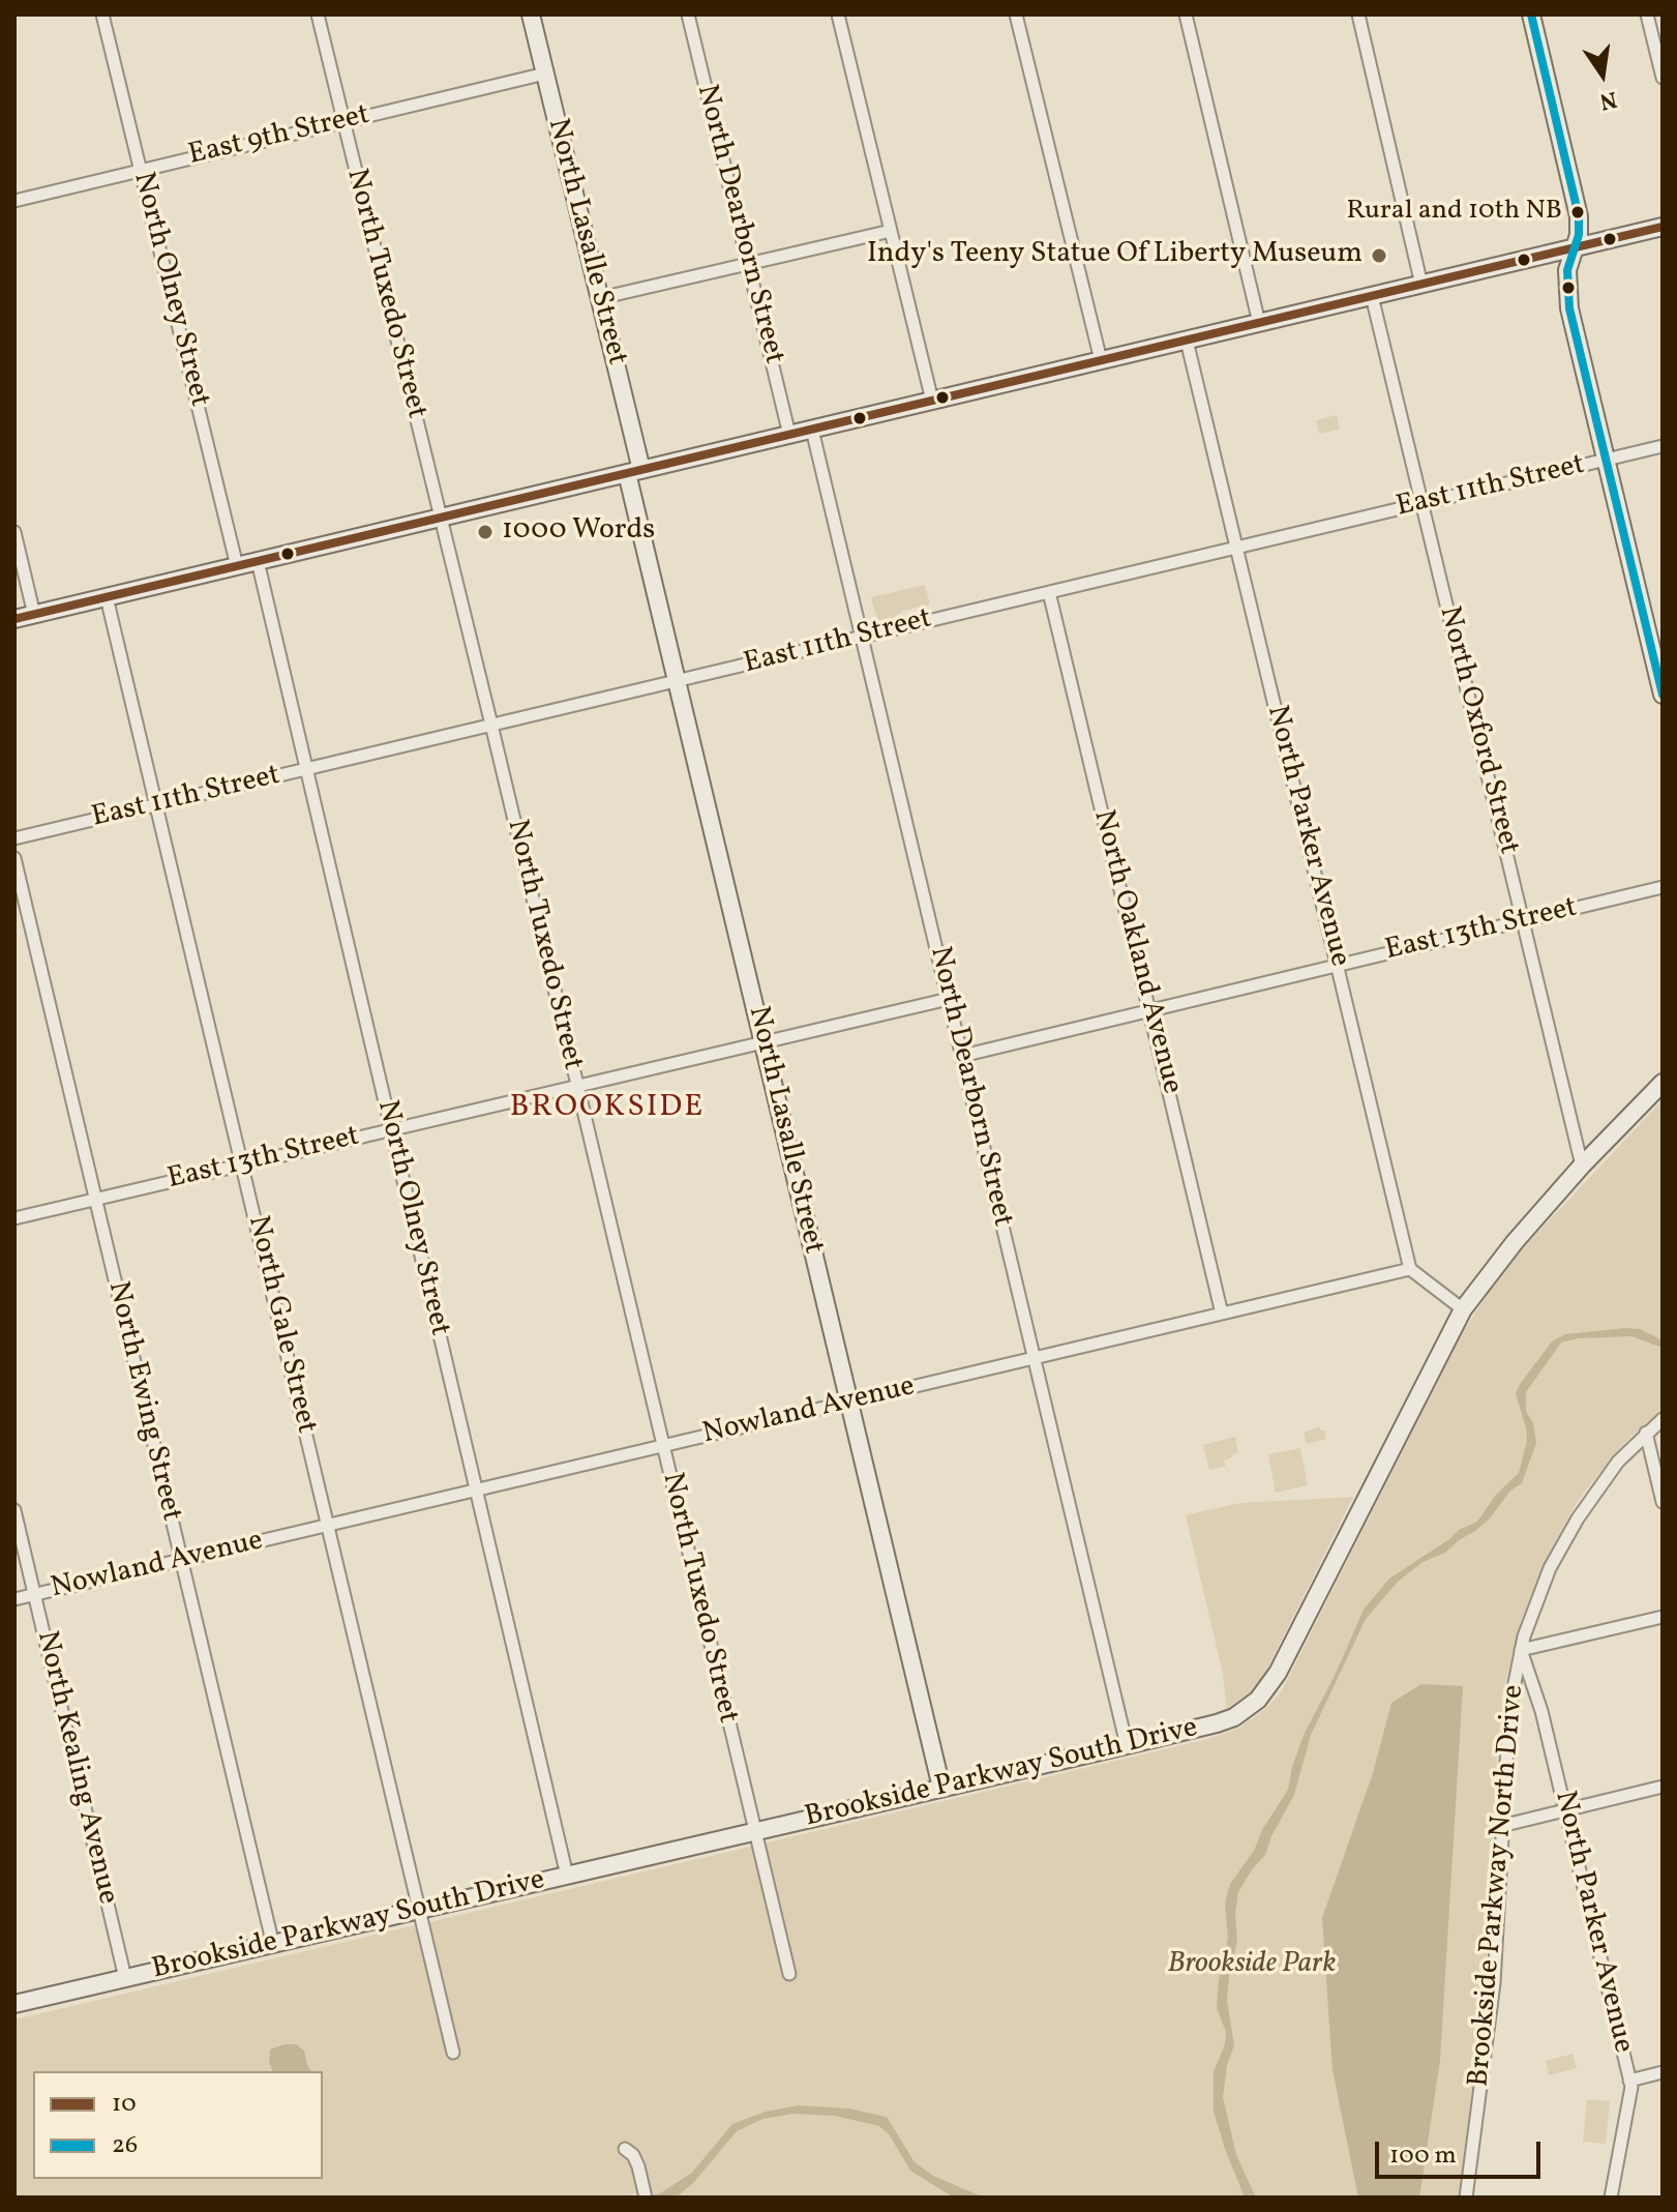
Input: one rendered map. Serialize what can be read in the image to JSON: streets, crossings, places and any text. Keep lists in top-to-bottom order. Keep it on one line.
{"streets":{"main road":["North Lasalle Street","Brookside Parkway South Drive"],"street":["East 9th Street","North Dearborn Street","North Olney Street","North Tuxedo Street","East 11th Street","North Oxford Street","North Parker Avenue","East 13th Street","North Oakland Avenue","North Gale Street","North Ewing Street","Nowland Avenue","North Kealing Avenue","Brookside Parkway North Drive"]},"crossings":[["East 9th Street","North Lasalle Street"],["East 9th Street","North Olney Street"],["East 9th Street","North Tuxedo Street"],["North Dearborn Street","East 11th Street"],["North Dearborn Street","East 13th Street"],["North Dearborn Street","Nowland Avenue"],["North Dearborn Street","Brookside Parkway South Drive"],["North Lasalle Street","East 11th Street"],["North Lasalle Street","East 13th Street"],["North Lasalle Street","Nowland Avenue"],["North Lasalle Street","Brookside Parkway South Drive"],["North Olney Street","East 11th Street"],["North Olney Street","East 13th Street"],["North Olney Street","Nowland Avenue"],["North Olney Street","Brookside Parkway South Drive"],["North Tuxedo Street","East 11th Street"],["North Tuxedo Street","East 13th Street"],["North Tuxedo Street","Nowland Avenue"],["North Tuxedo Street","Brookside Parkway South Drive"],["East 11th Street","North Oxford Street"],["East 11th Street","North Parker Avenue"],["East 11th Street","North Oakland Avenue"],["East 11th Street","North Gale Street"],["North Oxford Street","East 13th Street"],["North Oxford Street","Brookside Parkway South Drive"],["North Parker Avenue","East 13th Street"],["North Parker Avenue","Nowland Avenue"],["North Parker Avenue","Brookside Parkway North Drive"],["East 13th Street","North Oakland Avenue"],["East 13th Street","North Gale Street"],["East 13th Street","North Ewing Street"],["North Oakland Avenue","Nowland Avenue"],["North Gale Street","Nowland Avenue"],["North Gale Street","Brookside Parkway South Drive"],["North Ewing Street","Nowland Avenue"],["North Ewing Street","Brookside Parkway South Drive"],["Nowland Avenue","North Kealing Avenue"],["North Kealing Avenue","Brookside Parkway South Drive"]],"districts":["BROOKSIDE"],"parks":["Brookside Park"],"places":["Rural and 10th NB","Indy's Teeny Statue Of Liberty Museum","1000 Words"],"lines":["transit line 26","transit line 10"],"legend":["10","26"],"scale_bar":"100 m","north":"bottom"}
